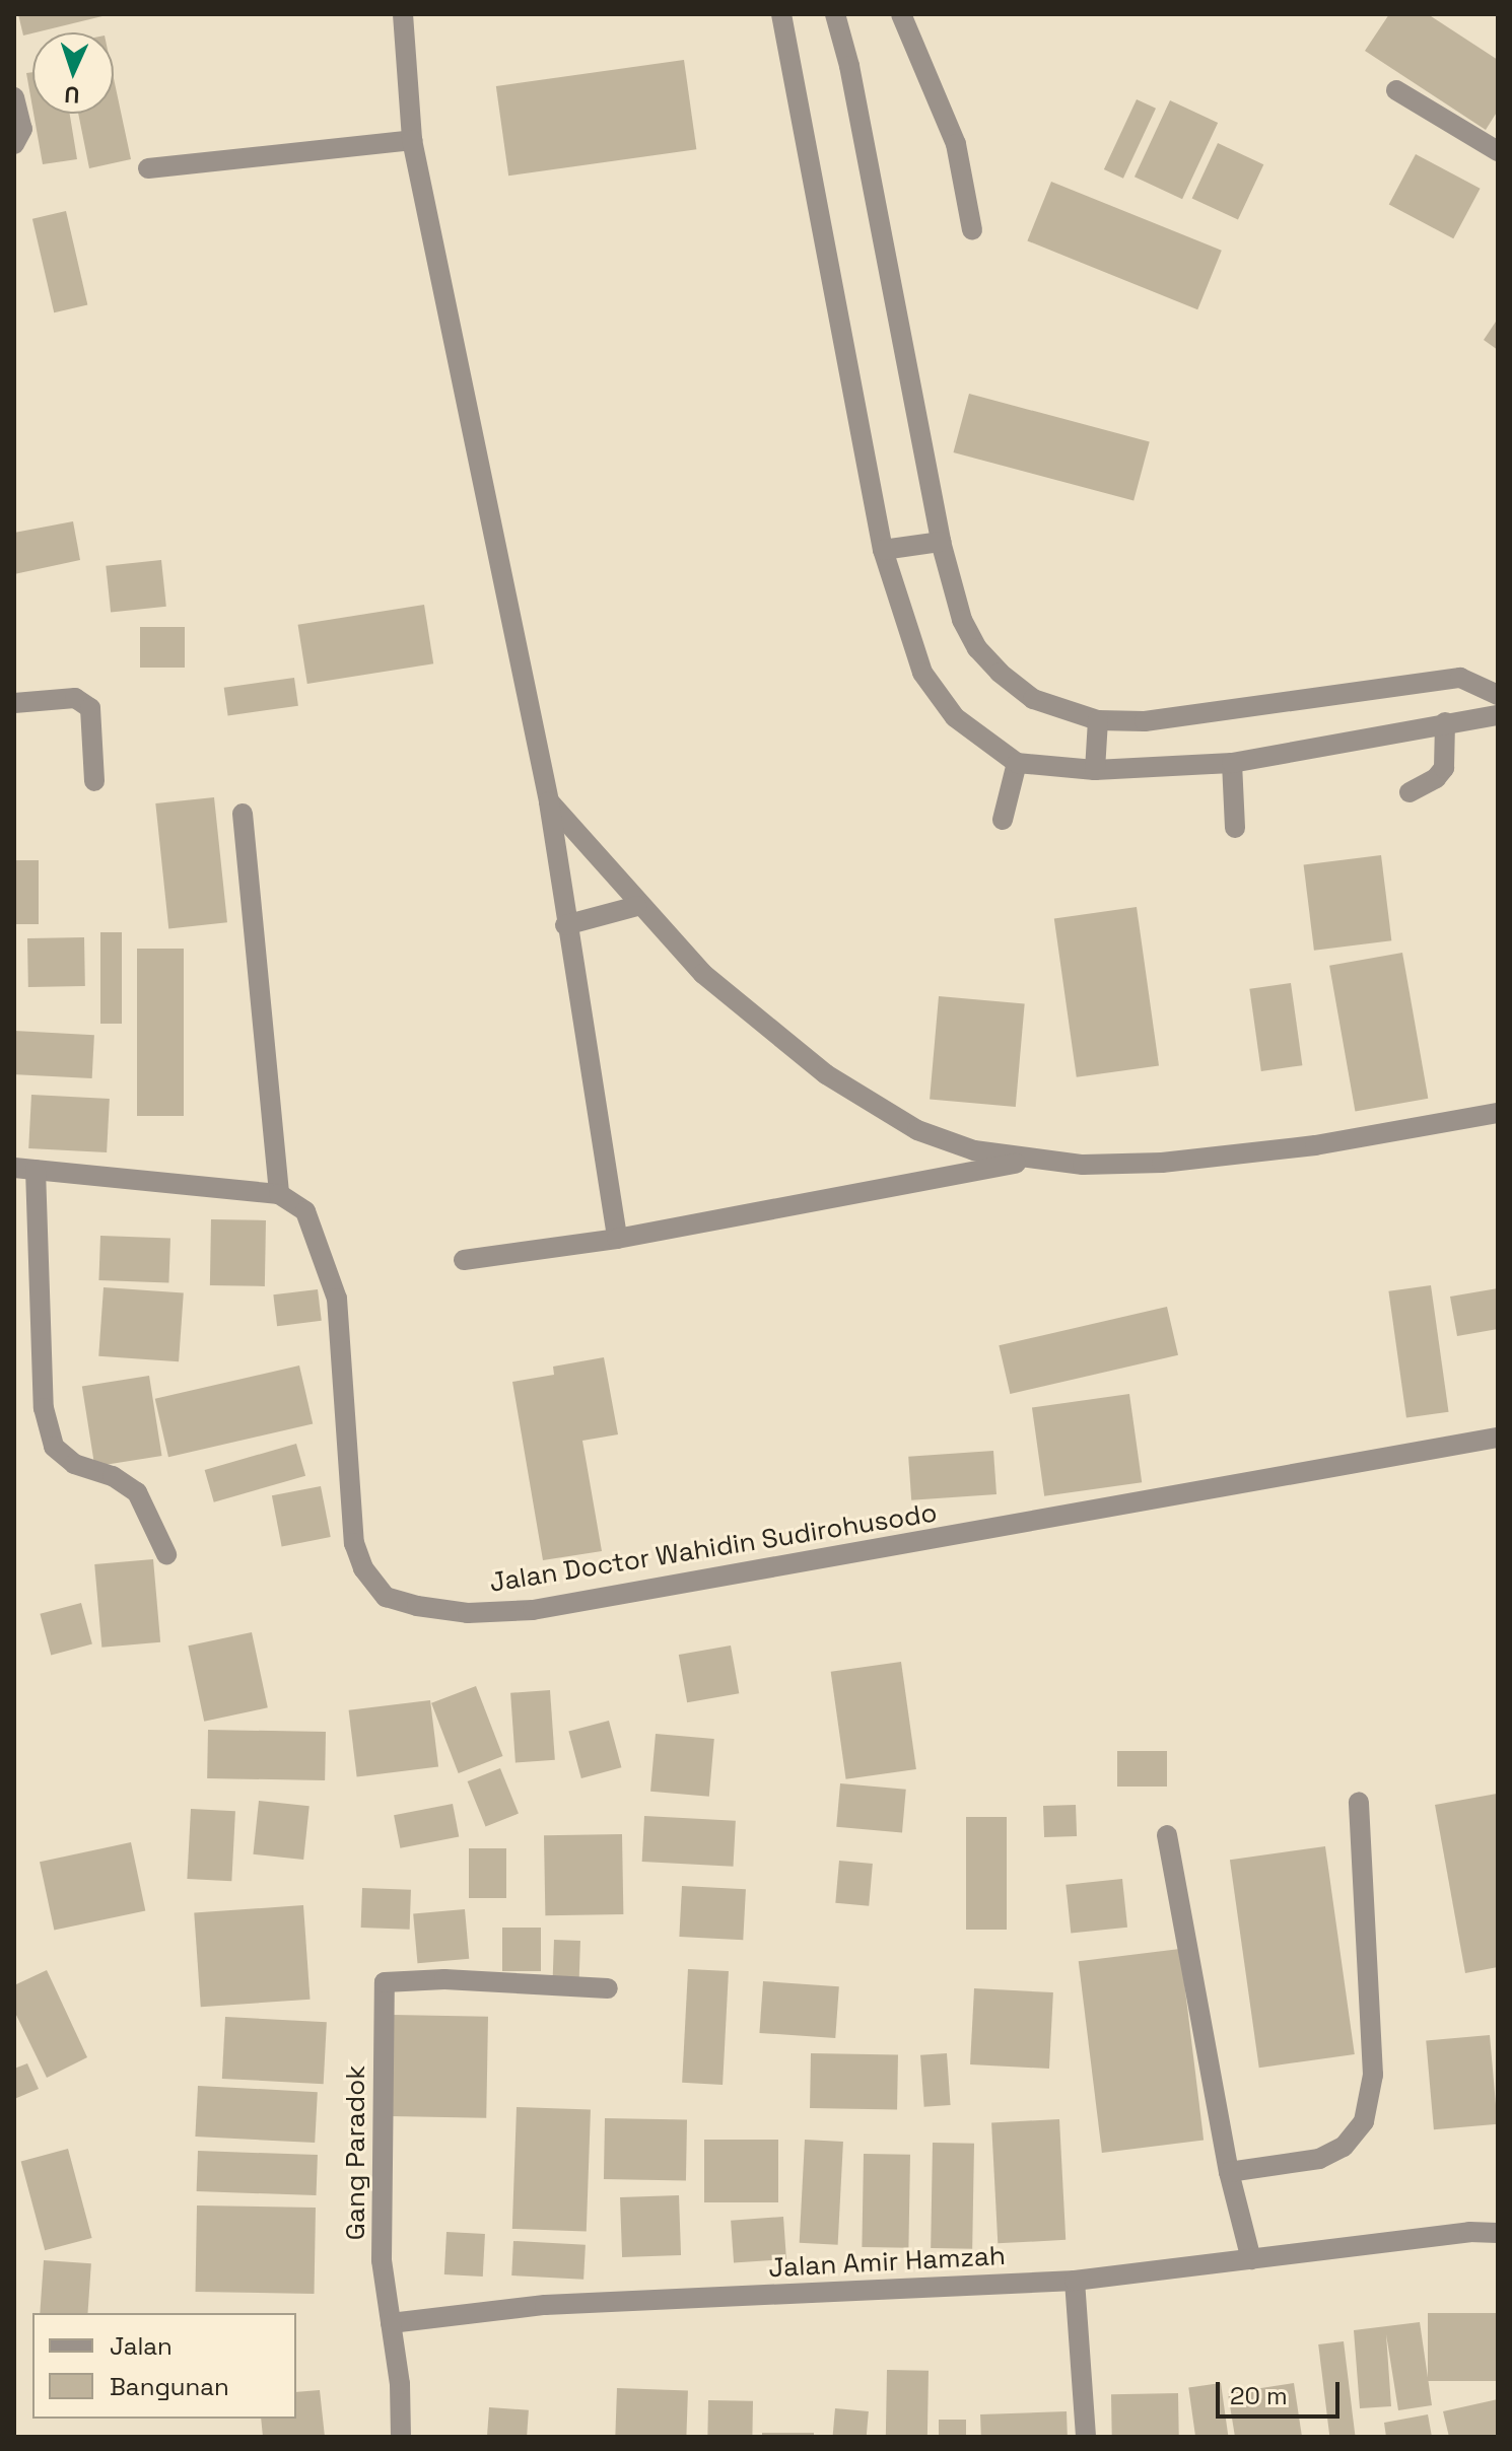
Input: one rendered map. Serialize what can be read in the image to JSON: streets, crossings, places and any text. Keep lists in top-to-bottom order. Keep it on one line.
{"streets":{"street":["Jalan Doctor Wahidin Sudirohusodo","Gang Paradok","Jalan Amir Hamzah"]},"crossings":[["Gang Paradok","Jalan Amir Hamzah"]],"legend":["Jalan","Bangunan"],"scale_bar":"20 m","north":"bottom"}
